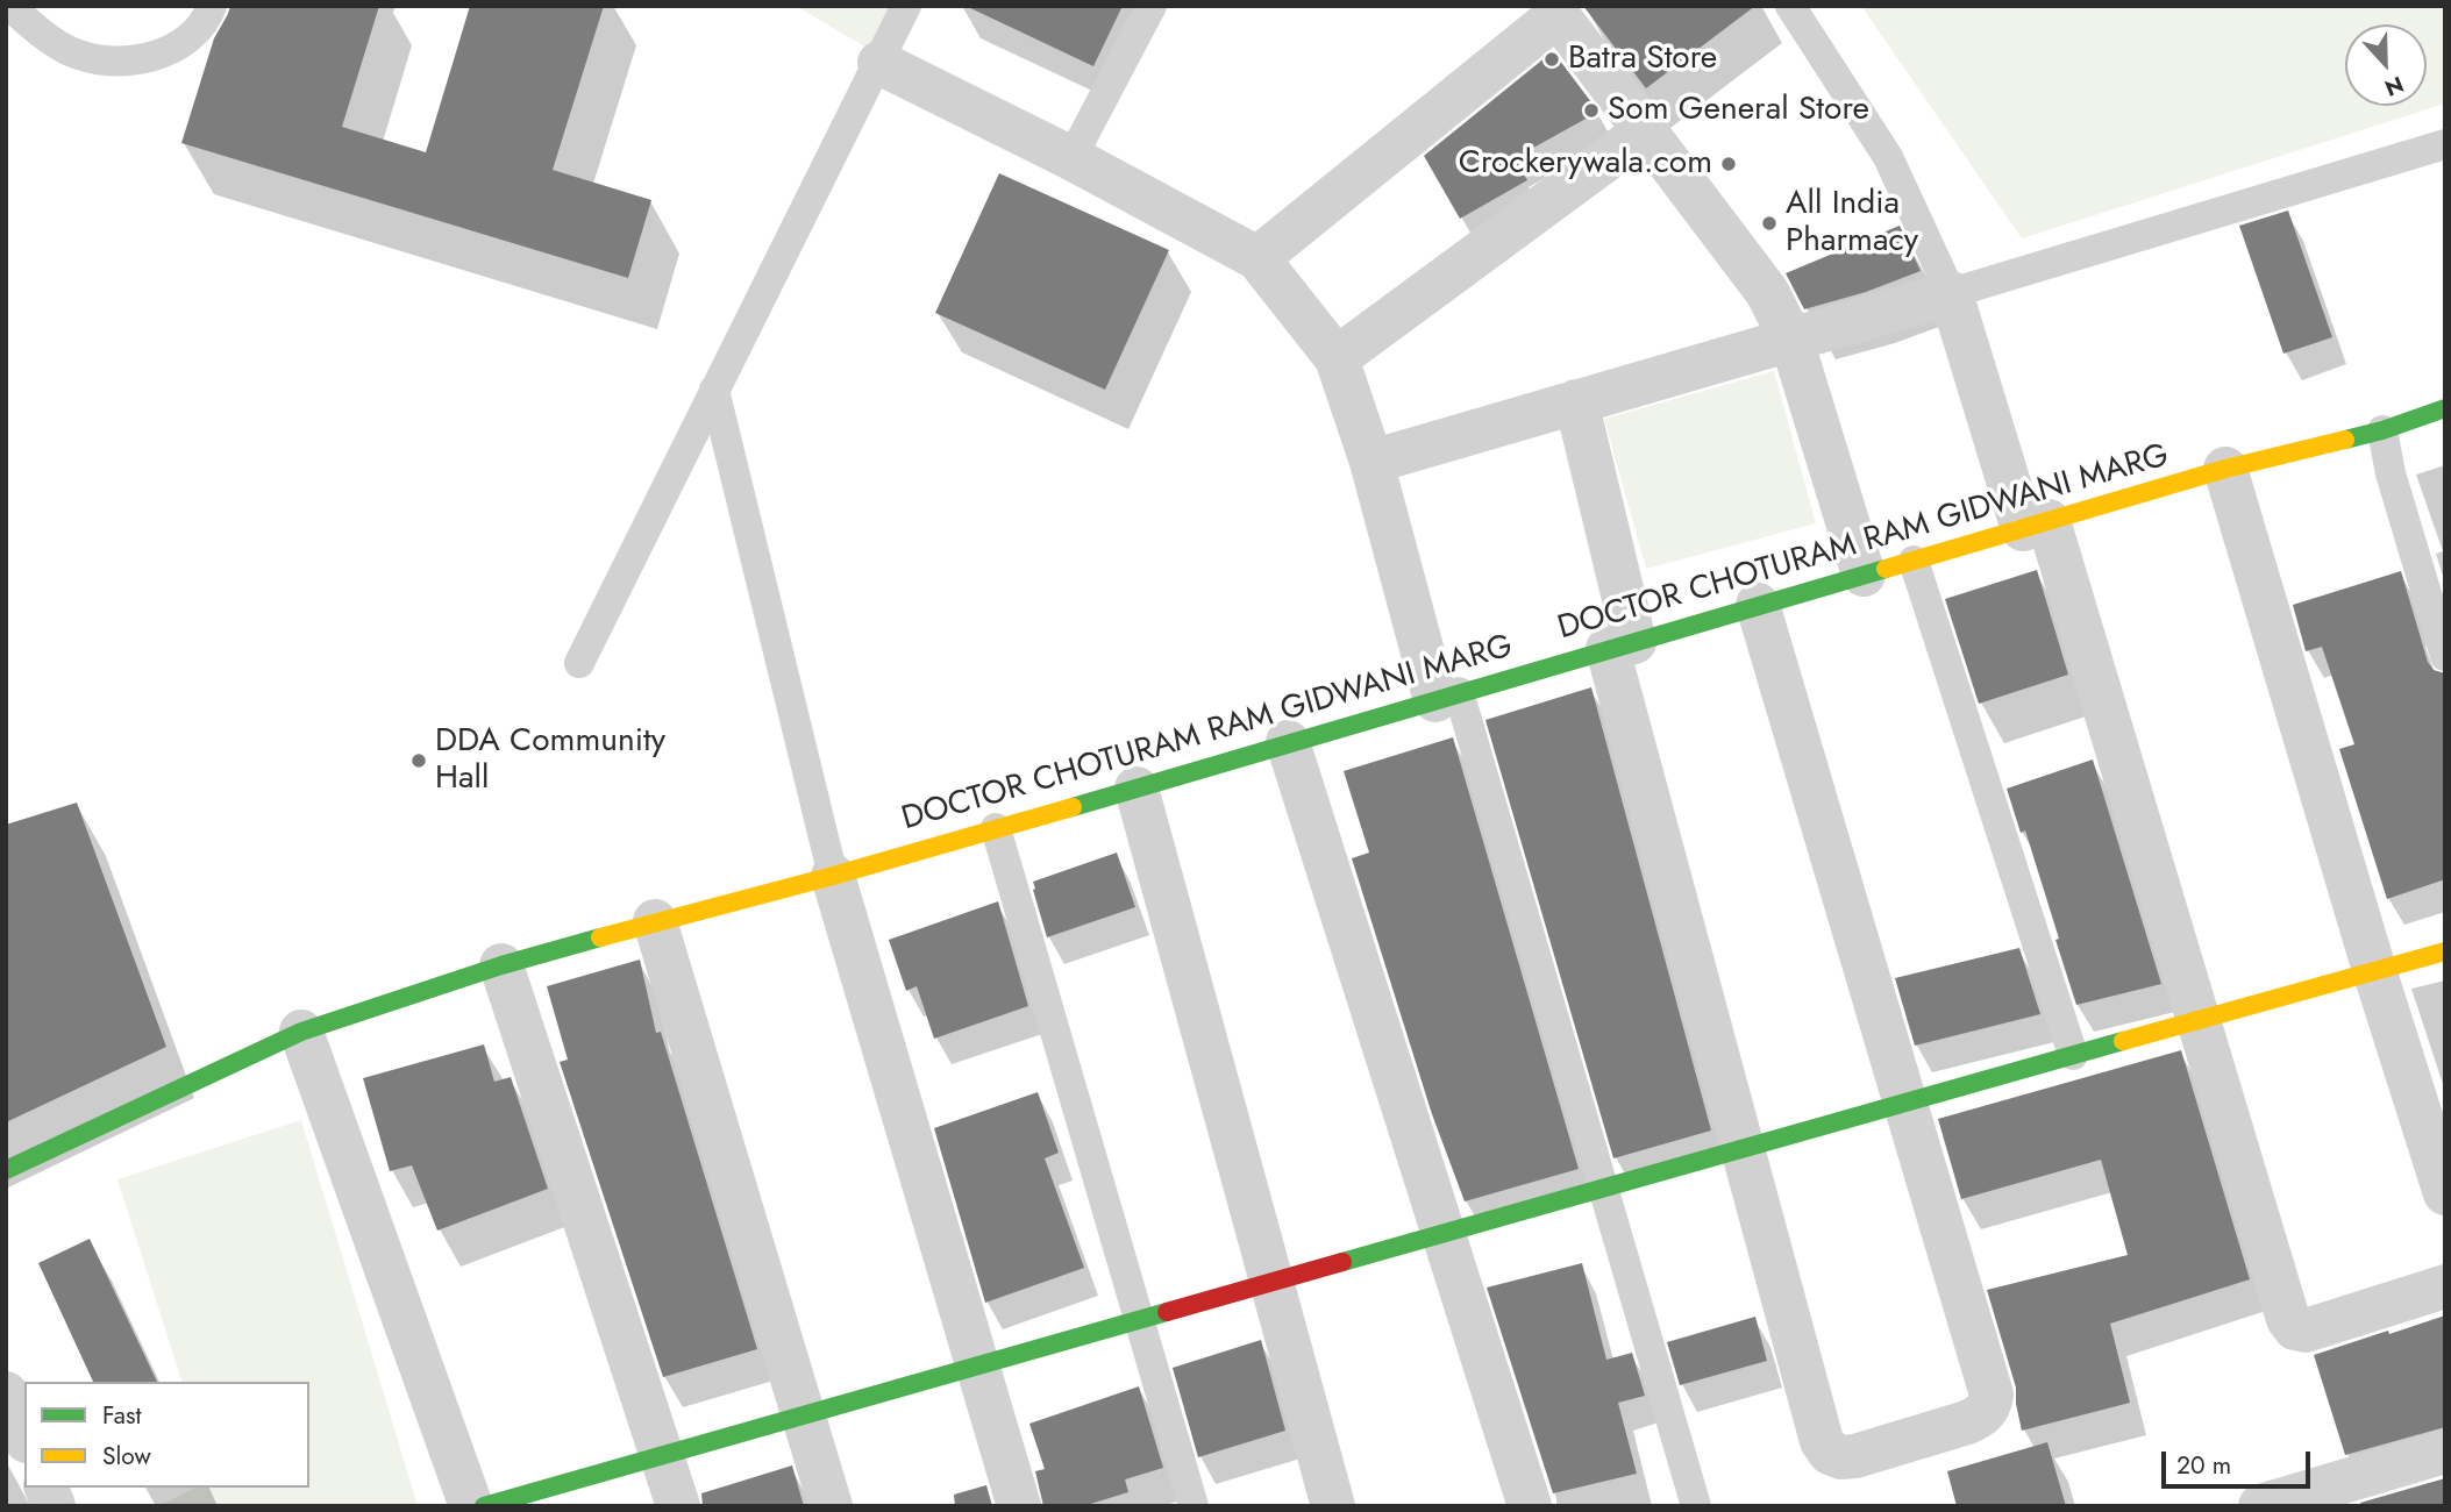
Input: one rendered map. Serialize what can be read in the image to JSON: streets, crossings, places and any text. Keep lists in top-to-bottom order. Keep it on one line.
{"streets":{"street":["DOCTOR CHOTURAM RAM GIDWANI MARG"]},"places":["Batra Store","Som General Store","Crockerywala.com","All India Pharmacy","DDA Community Hall"],"legend":["Fast","Slow"],"scale_bar":"20 m","north":"bottom"}
